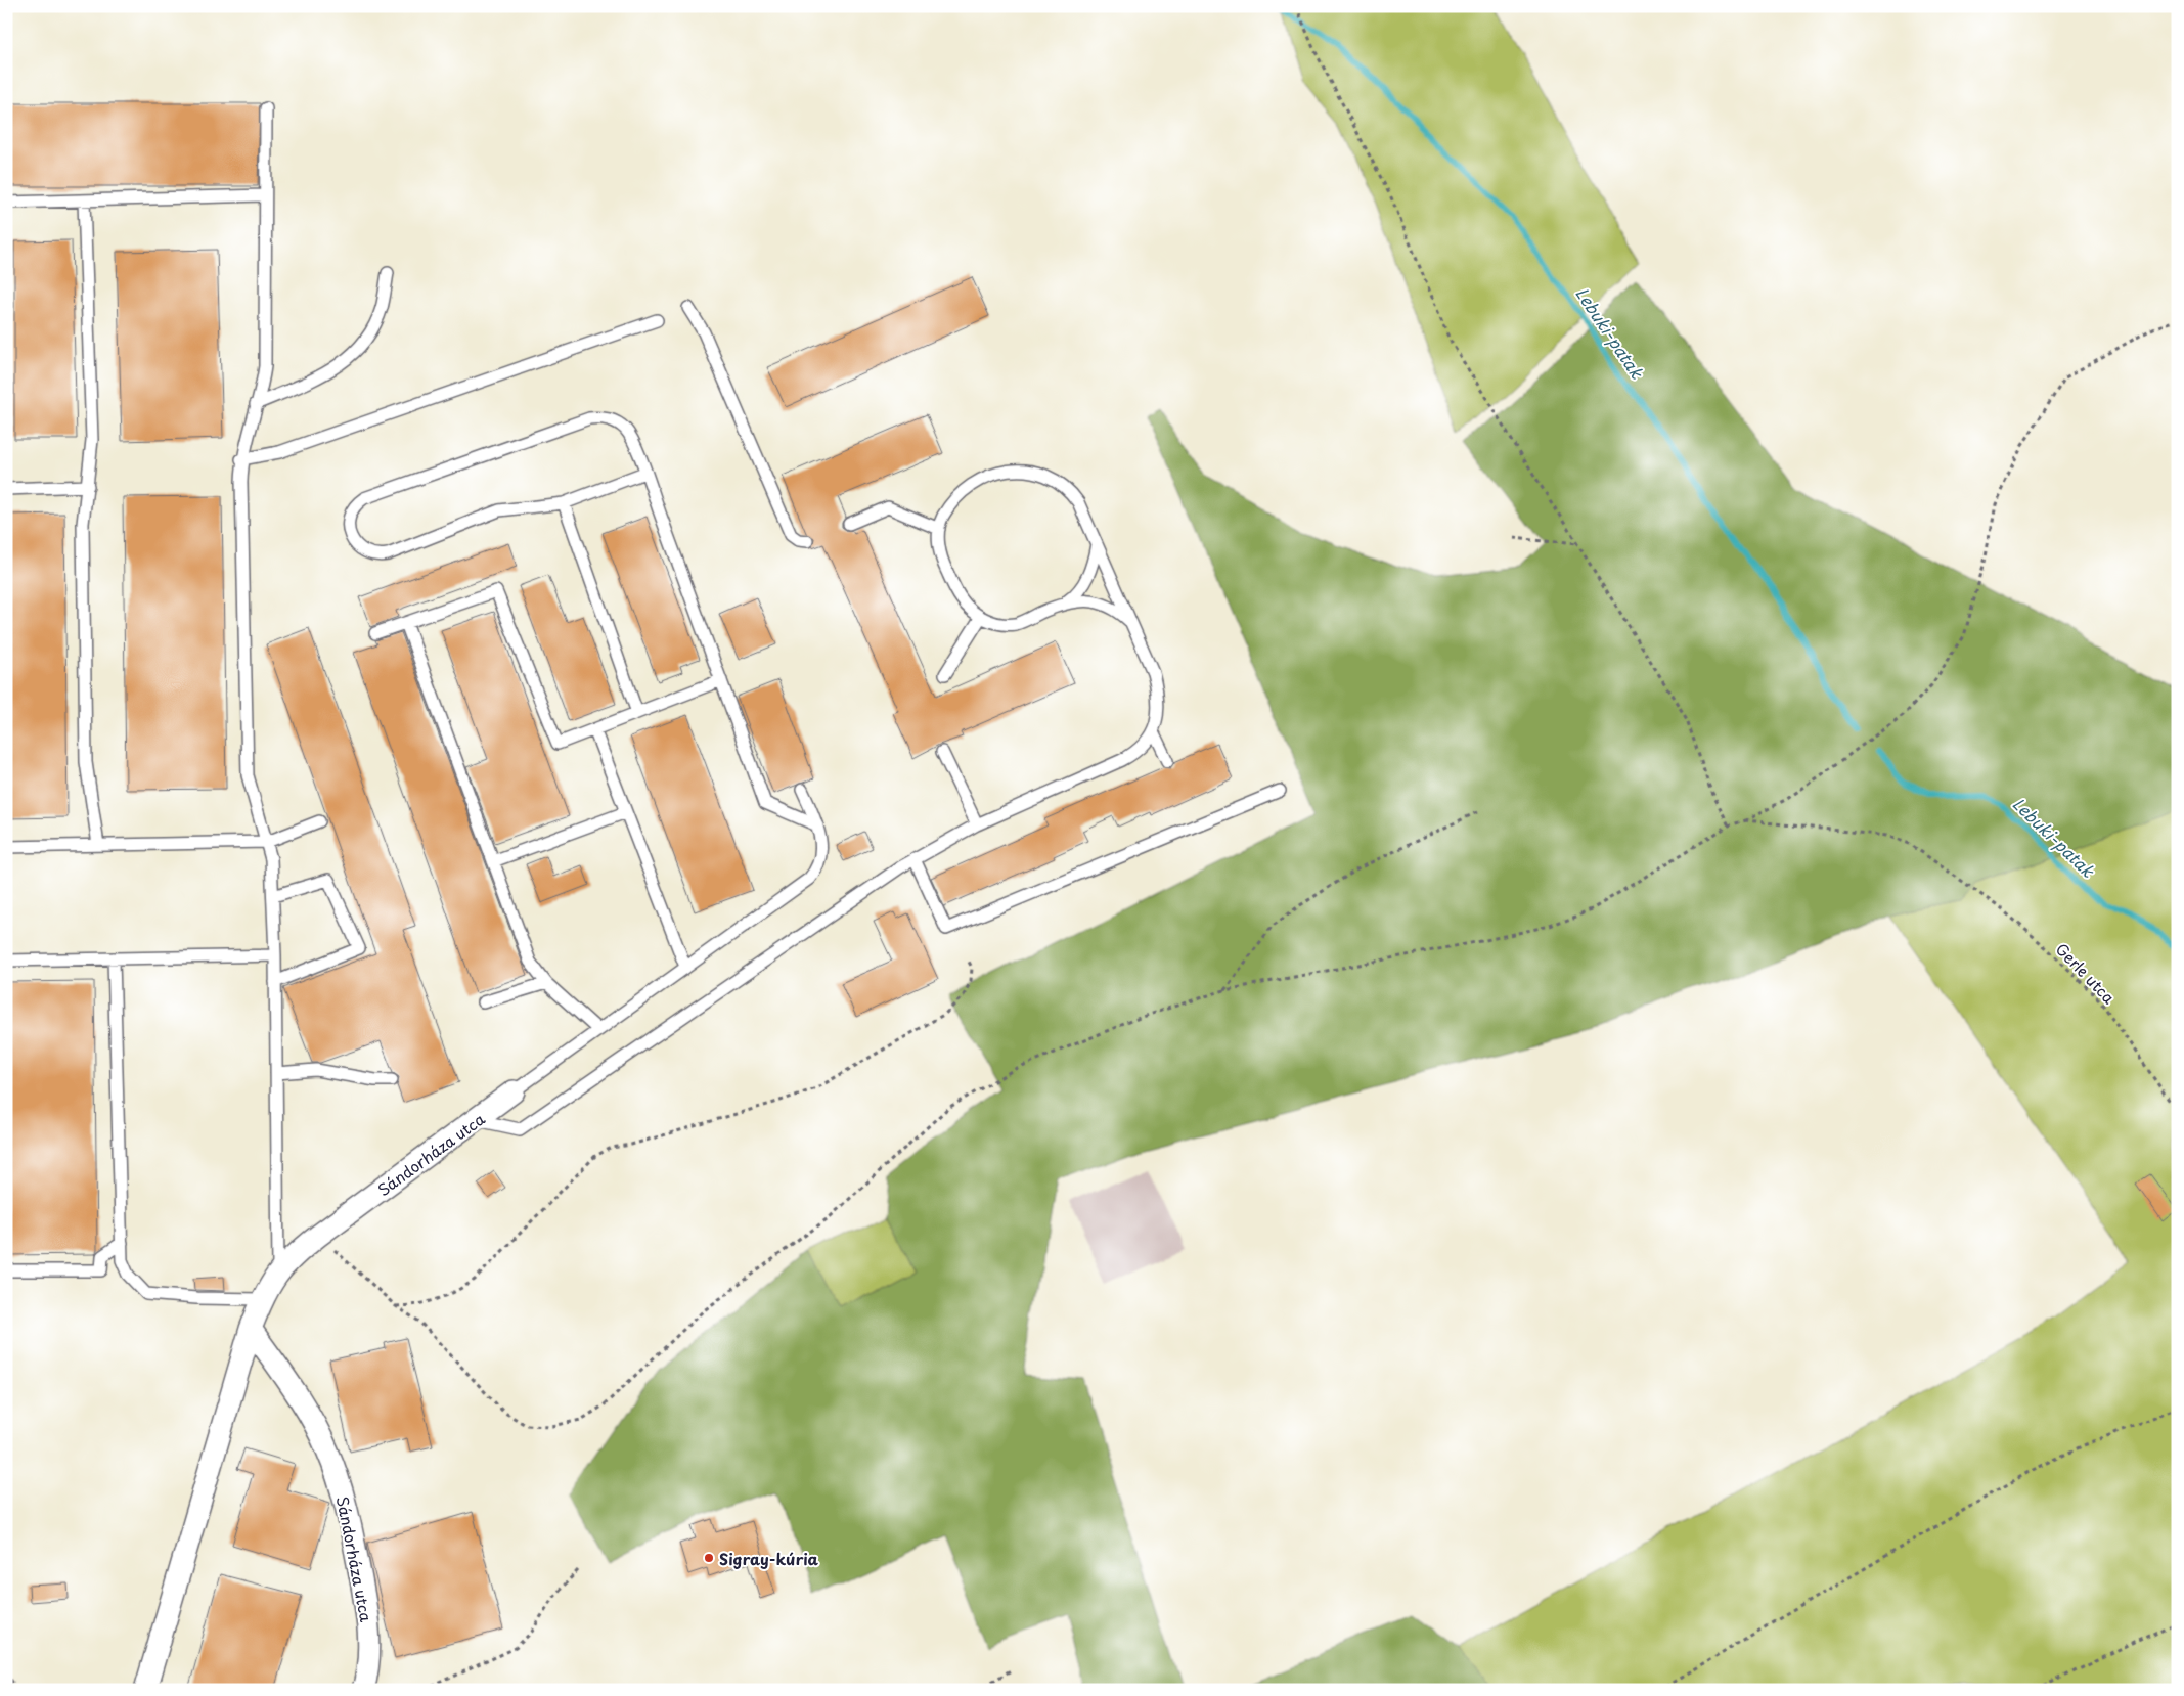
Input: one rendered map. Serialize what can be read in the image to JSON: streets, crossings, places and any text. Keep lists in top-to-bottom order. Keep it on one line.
{"streets":{"street":["Sándorháza utca"],"path":["Gerle utca"]},"water":["Lebuki-patak"],"places":["Sigray-kúria"]}
